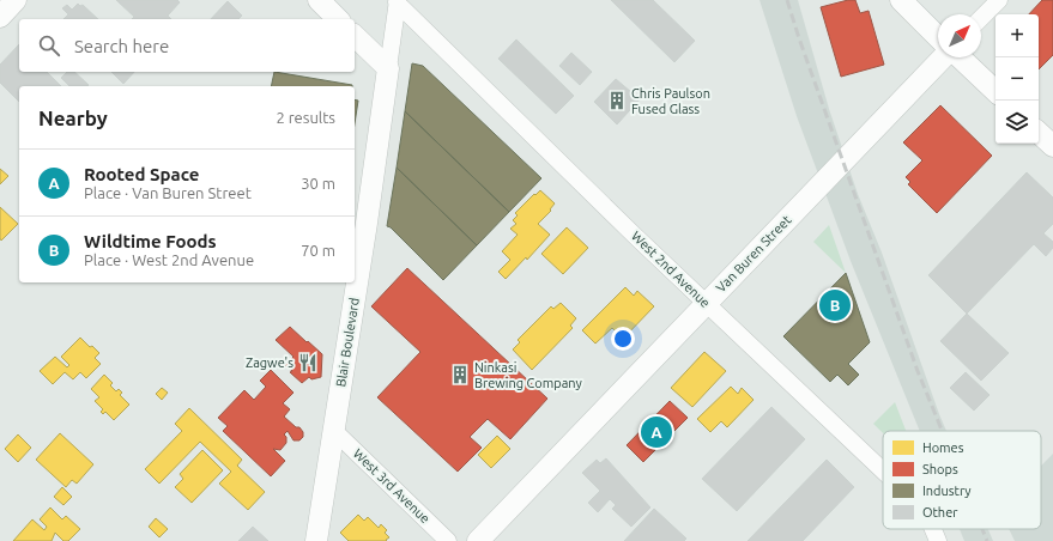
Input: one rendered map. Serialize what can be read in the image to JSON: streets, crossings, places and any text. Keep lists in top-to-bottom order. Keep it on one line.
{"streets":{"street":["Van Buren Street","West 2nd Avenue","Blair Boulevard","West 3rd Avenue"]},"crossings":[["Van Buren Street","West 2nd Avenue"],["West 2nd Avenue","Blair Boulevard"],["Blair Boulevard","West 3rd Avenue"]],"places":{"building":["Chris Paulson Fused Glass","Ninkasi Brewing Company"],"restaurant":["Zagwe's"]},"legend":["Homes","Shops","Industry","Other"],"north":"top right","page":{"map_buttons":["+","−"],"search":"Search here","heading":["Nearby","2 results"],"list":[{"mark":"A","name":"Rooted Space","note":"Place · Van Buren Street","value":"30 m"},{"mark":"B","name":"Wildtime Foods","note":"Place · West 2nd Avenue","value":"70 m"}],"pins":["B","A"]}}
